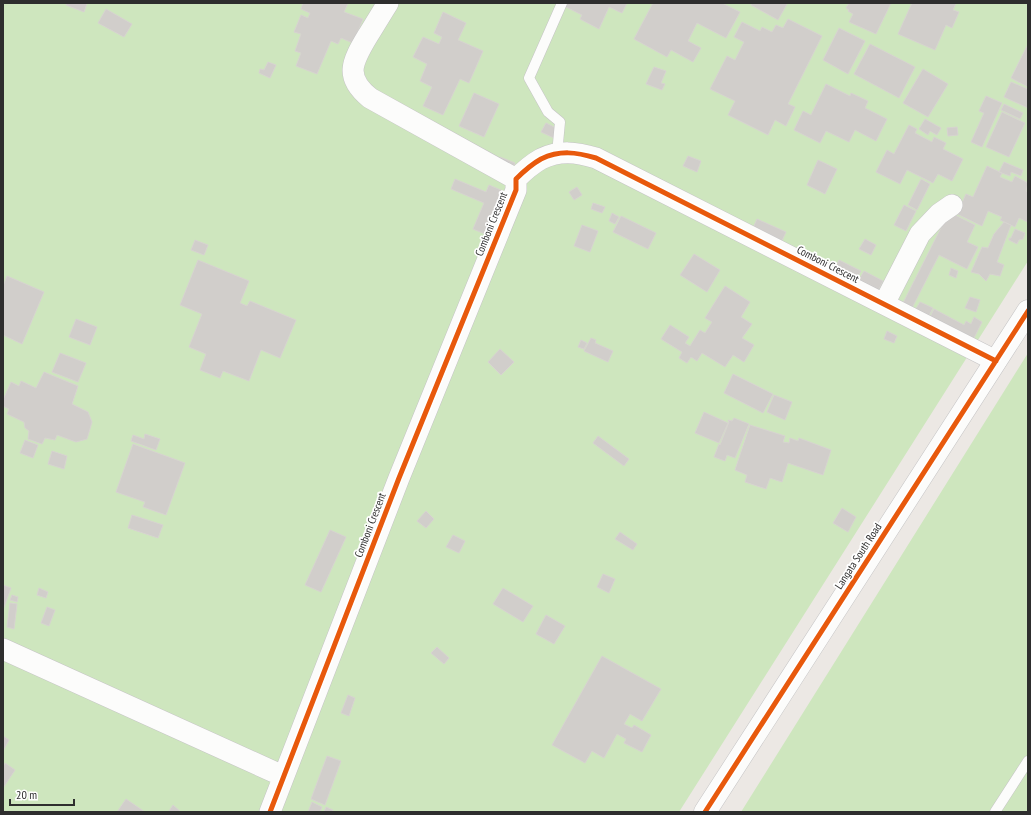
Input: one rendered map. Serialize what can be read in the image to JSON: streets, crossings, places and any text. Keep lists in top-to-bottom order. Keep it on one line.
{"streets":{"street":["Comboni Crescent","Langata South Road"]},"crossings":[["Comboni Crescent","Langata South Road"]],"scale_bar":"20 m"}
